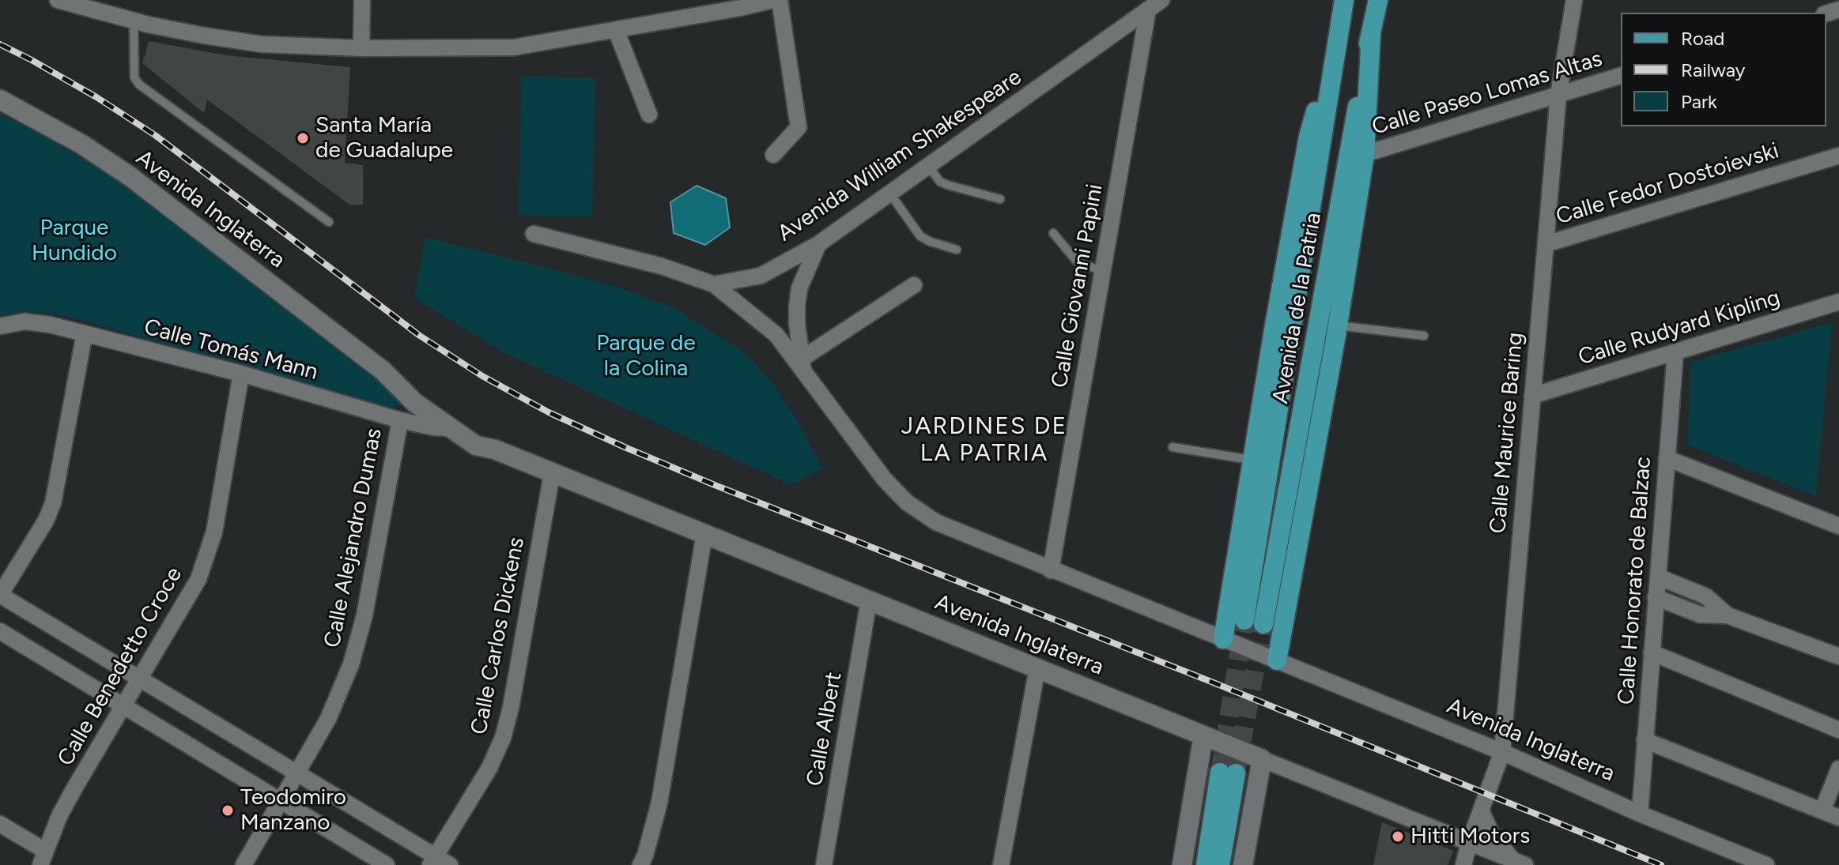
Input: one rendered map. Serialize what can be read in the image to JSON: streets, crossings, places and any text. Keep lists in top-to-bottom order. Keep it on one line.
{"streets":{"main road":["Avenida de la Patria"],"street":["Calle Paseo Lomas Altas","Avenida William Shakespeare","Calle Fedor Dostoievski","Avenida Inglaterra","Calle Giovanni Papini","Calle Rudyard Kipling","Calle Tomás Mann","Calle Maurice Baring","Calle Alejandro Dumas","Calle Honorato de Balzac","Calle Carlos Dickens","Calle Benedetto Croce","Calle Albert"]},"crossings":[["Calle Paseo Lomas Altas","Calle Maurice Baring"],["Avenida William Shakespeare","Avenida Inglaterra"],["Avenida William Shakespeare","Calle Giovanni Papini"],["Calle Fedor Dostoievski","Calle Maurice Baring"],["Avenida Inglaterra","Calle Giovanni Papini"],["Avenida Inglaterra","Calle Tomás Mann"],["Avenida Inglaterra","Calle Maurice Baring"],["Avenida Inglaterra","Calle Honorato de Balzac"],["Avenida Inglaterra","Calle Carlos Dickens"],["Avenida Inglaterra","Calle Albert"],["Calle Rudyard Kipling","Calle Maurice Baring"],["Calle Rudyard Kipling","Calle Honorato de Balzac"],["Calle Tomás Mann","Calle Alejandro Dumas"],["Calle Tomás Mann","Calle Benedetto Croce"]],"districts":["JARDINES DE LA PATRIA"],"parks":["Parque Hundido","Parque de la Colina"],"places":["Santa María de Guadalupe","Teodomiro Manzano","Hitti Motors"],"legend":["Road","Railway","Park"]}
